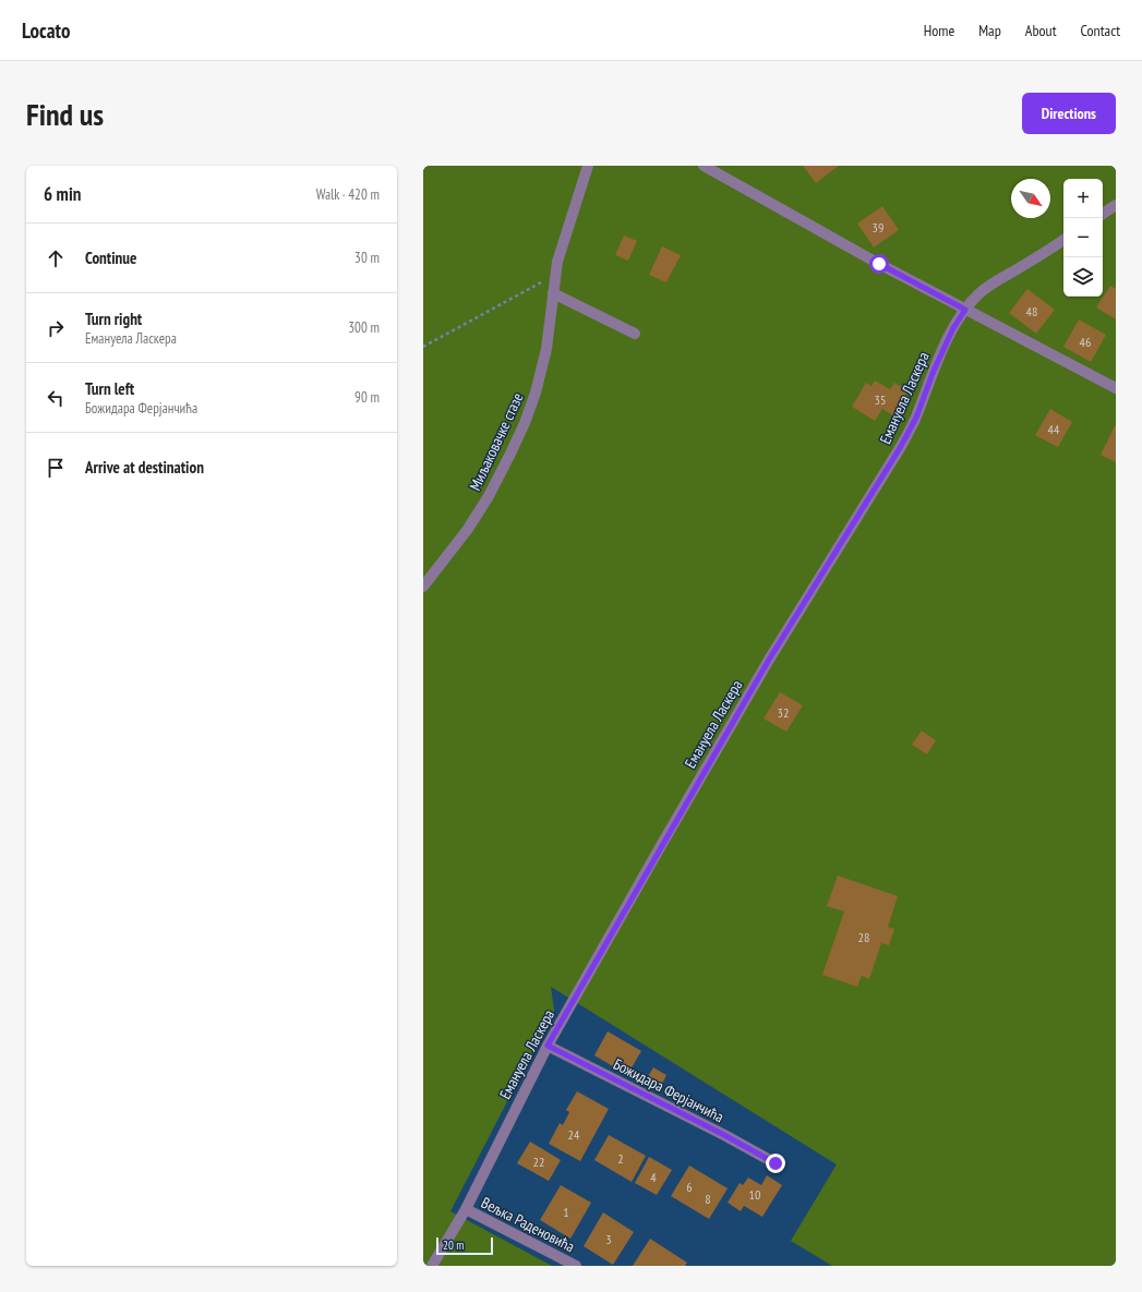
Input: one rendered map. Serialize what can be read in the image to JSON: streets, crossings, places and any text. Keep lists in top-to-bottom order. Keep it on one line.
{"streets":{"street":["Емануела Ласкера","Миљаковачке стазе","Божидара Ферјанчића","Вељка Раденовића"]},"crossings":[["Емануела Ласкера","Божидара Ферјанчића"],["Емануела Ласкера","Вељка Раденовића"]],"house_numbers":["39","48","46","35","44","32","28","24","2","22","4","6","10","8","1","3"],"scale_bar":"20 m","north":"bottom right","page":{"header":"Locato","nav":["Home","Map","About","Contact"],"buttons":"Directions","title":"Find us","heading":["6 min","Walk · 420 m"],"map_buttons":["+","−"],"list":[["Continue","30 m"],["Turn right","Емануела Ласкера","300 m"],["Turn left","Божидара Ферјанчића","90 m"],"Arrive at destination"],"scale":"20 m"}}
